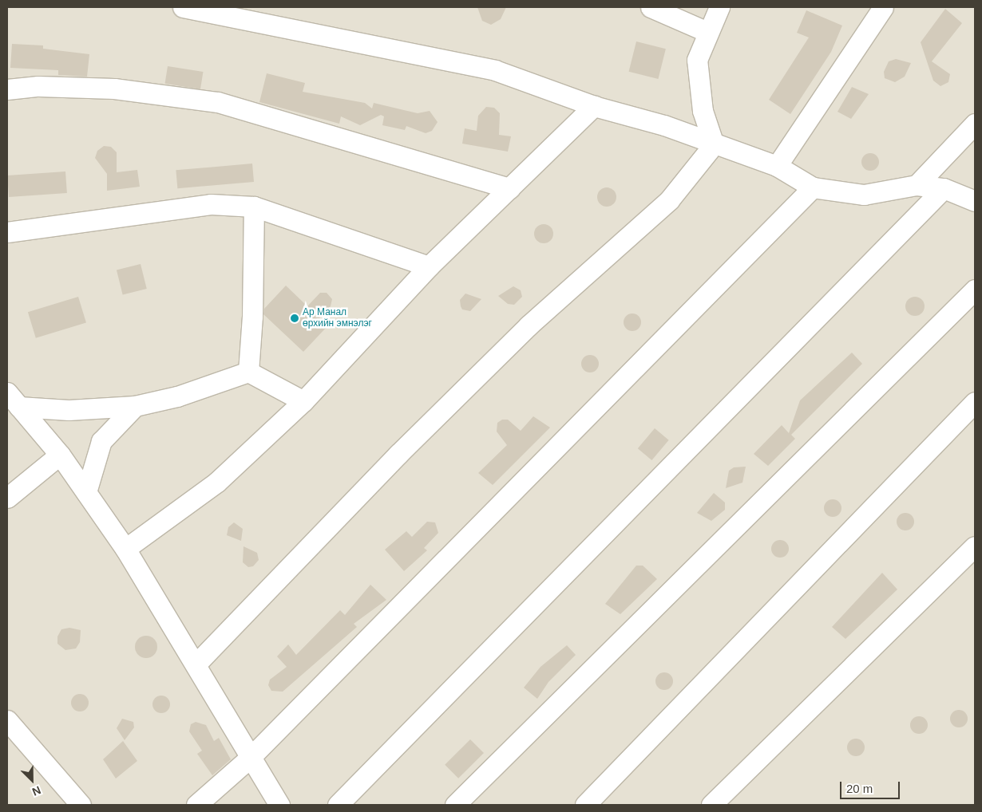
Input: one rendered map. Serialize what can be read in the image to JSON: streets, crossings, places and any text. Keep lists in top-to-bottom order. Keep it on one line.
{"places":["Ар Манал өрхийн эмнэлэг"],"scale_bar":"20 m","north":"bottom right"}
